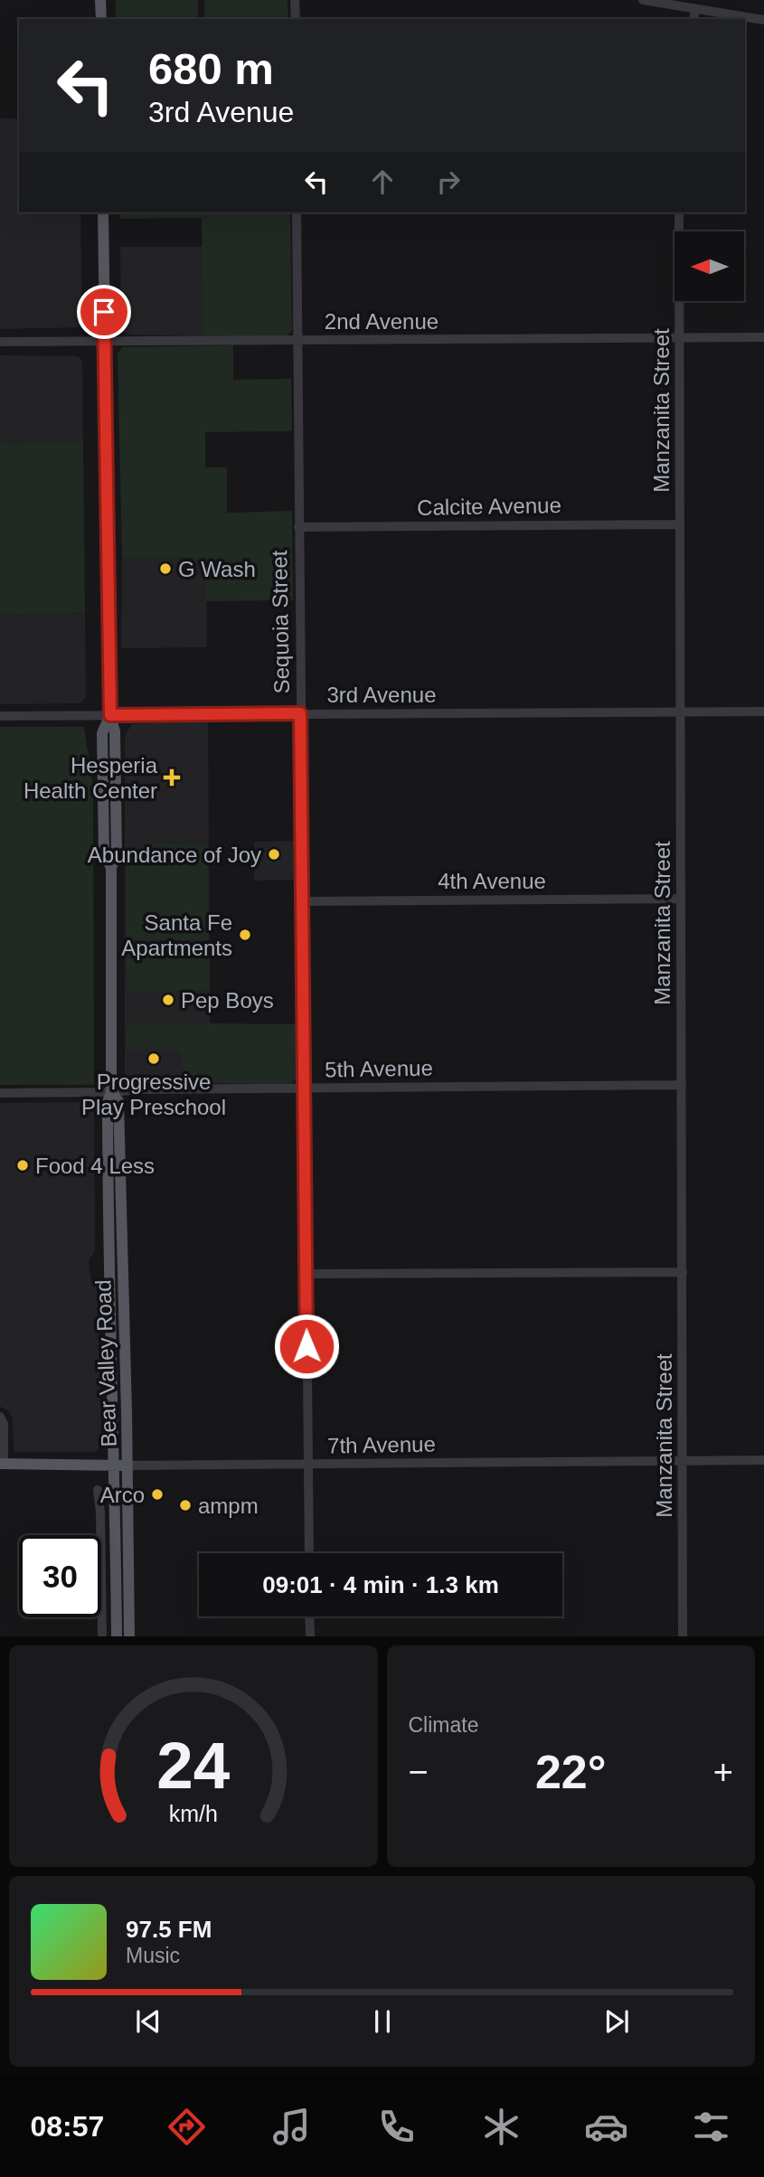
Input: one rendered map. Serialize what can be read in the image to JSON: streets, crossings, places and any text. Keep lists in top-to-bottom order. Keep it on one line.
{"streets":{"main road":["Bear Valley Road","7th Avenue"],"street":["2nd Avenue","Manzanita Street","Calcite Avenue","Sequoia Street","3rd Avenue","4th Avenue","5th Avenue"]},"crossings":[["2nd Avenue","Manzanita Street"],["2nd Avenue","Sequoia Street"],["2nd Avenue","Bear Valley Road"],["Manzanita Street","Calcite Avenue"],["Manzanita Street","3rd Avenue"],["Manzanita Street","4th Avenue"],["Manzanita Street","5th Avenue"],["Manzanita Street","7th Avenue"],["Calcite Avenue","Sequoia Street"],["Sequoia Street","3rd Avenue"],["Sequoia Street","4th Avenue"],["Sequoia Street","5th Avenue"],["Sequoia Street","7th Avenue"],["3rd Avenue","Bear Valley Road"],["5th Avenue","Bear Valley Road"],["Bear Valley Road","7th Avenue"]],"places":{"other":["G Wash","Abundance of Joy","Santa Fe Apartments","Pep Boys","Progressive Play Preschool","Food 4 Less","Arco","ampm"],"health":["Hesperia Health Center"]},"north":"left","page":{"turn":["680 m","3rd Avenue"],"limit":"30","trip":"09:01 · 4 min · 1.3 km","tile":"Climate","heat":["−","22°","+"],"song":["97.5 FM","Music"],"tabs":"08:57","gauge":["24","km/h"]}}
